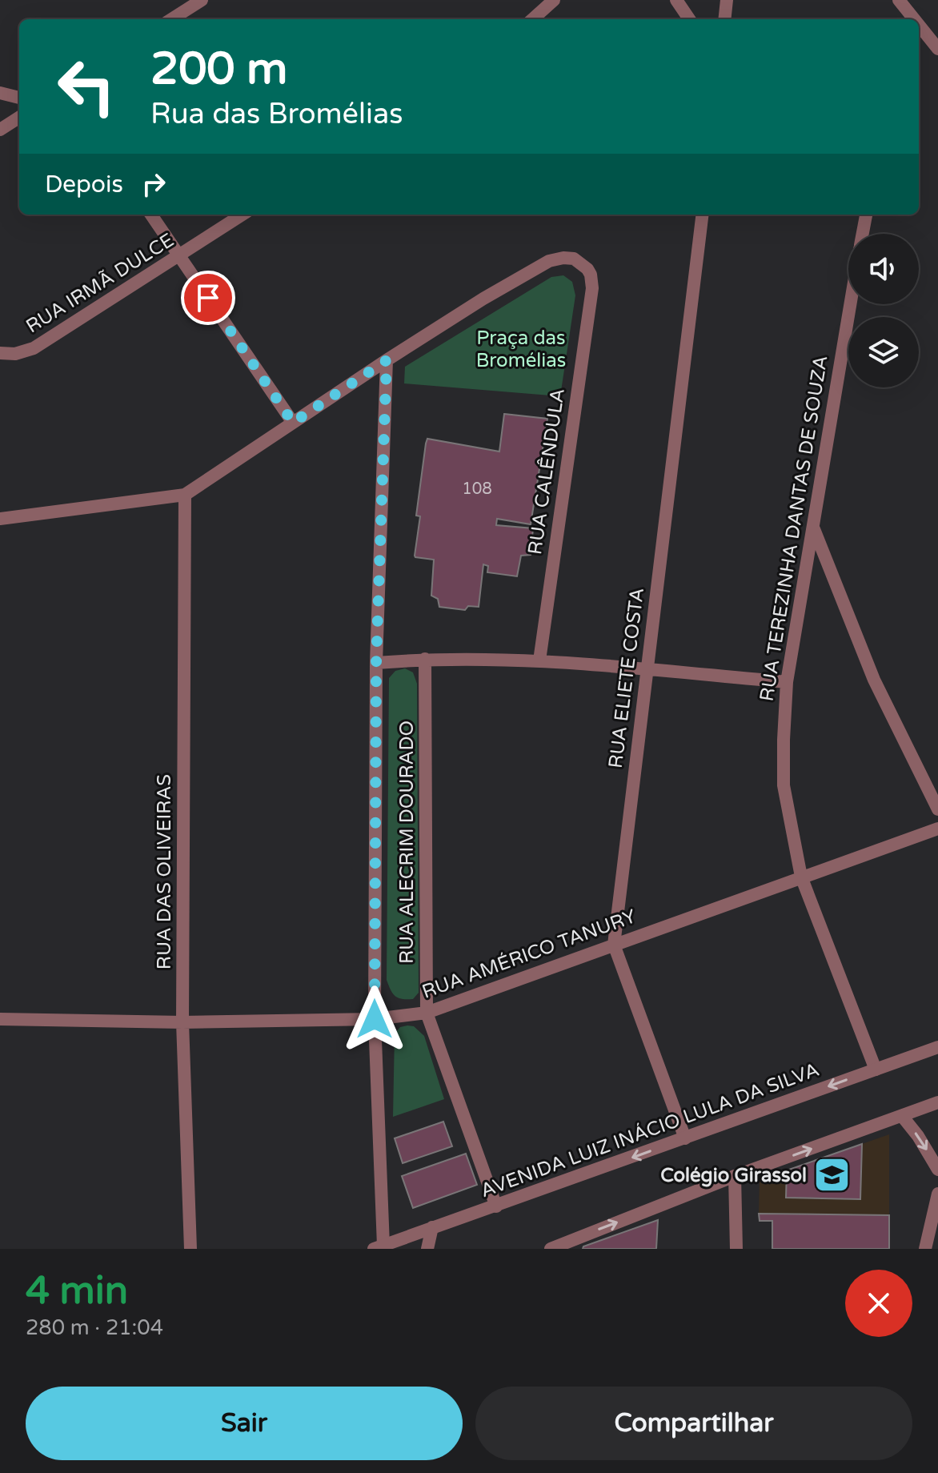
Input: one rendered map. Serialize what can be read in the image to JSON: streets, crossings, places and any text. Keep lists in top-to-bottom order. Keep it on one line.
{"streets":{"street":["RUA IRMÃ DULCE","RUA CALÊNDULA","RUA TEREZINHA DANTAS DE SOUZA","RUA ELIETE COSTA","RUA ALECRIM DOURADO","RUA DAS OLIVEIRAS","RUA AMÉRICO TANURY","AVENIDA LUIZ INÁCIO LULA DA SILVA"]},"crossings":[["RUA TEREZINHA DANTAS DE SOUZA","RUA AMÉRICO TANURY"],["RUA TEREZINHA DANTAS DE SOUZA","AVENIDA LUIZ INÁCIO LULA DA SILVA"],["RUA ELIETE COSTA","RUA AMÉRICO TANURY"],["RUA ELIETE COSTA","AVENIDA LUIZ INÁCIO LULA DA SILVA"],["RUA ALECRIM DOURADO","RUA AMÉRICO TANURY"],["RUA ALECRIM DOURADO","AVENIDA LUIZ INÁCIO LULA DA SILVA"],["RUA DAS OLIVEIRAS","RUA AMÉRICO TANURY"]],"parks":["Praça das Bromélias"],"places":{"school or university":["Colégio Girassol"]},"house_numbers":["108"],"page":{"turn":["200 m","Rua das Bromélias"],"then":"Depois","heading":["4 min","280 m · 21:04"],"buttons":["Sair","Compartilhar"]}}
